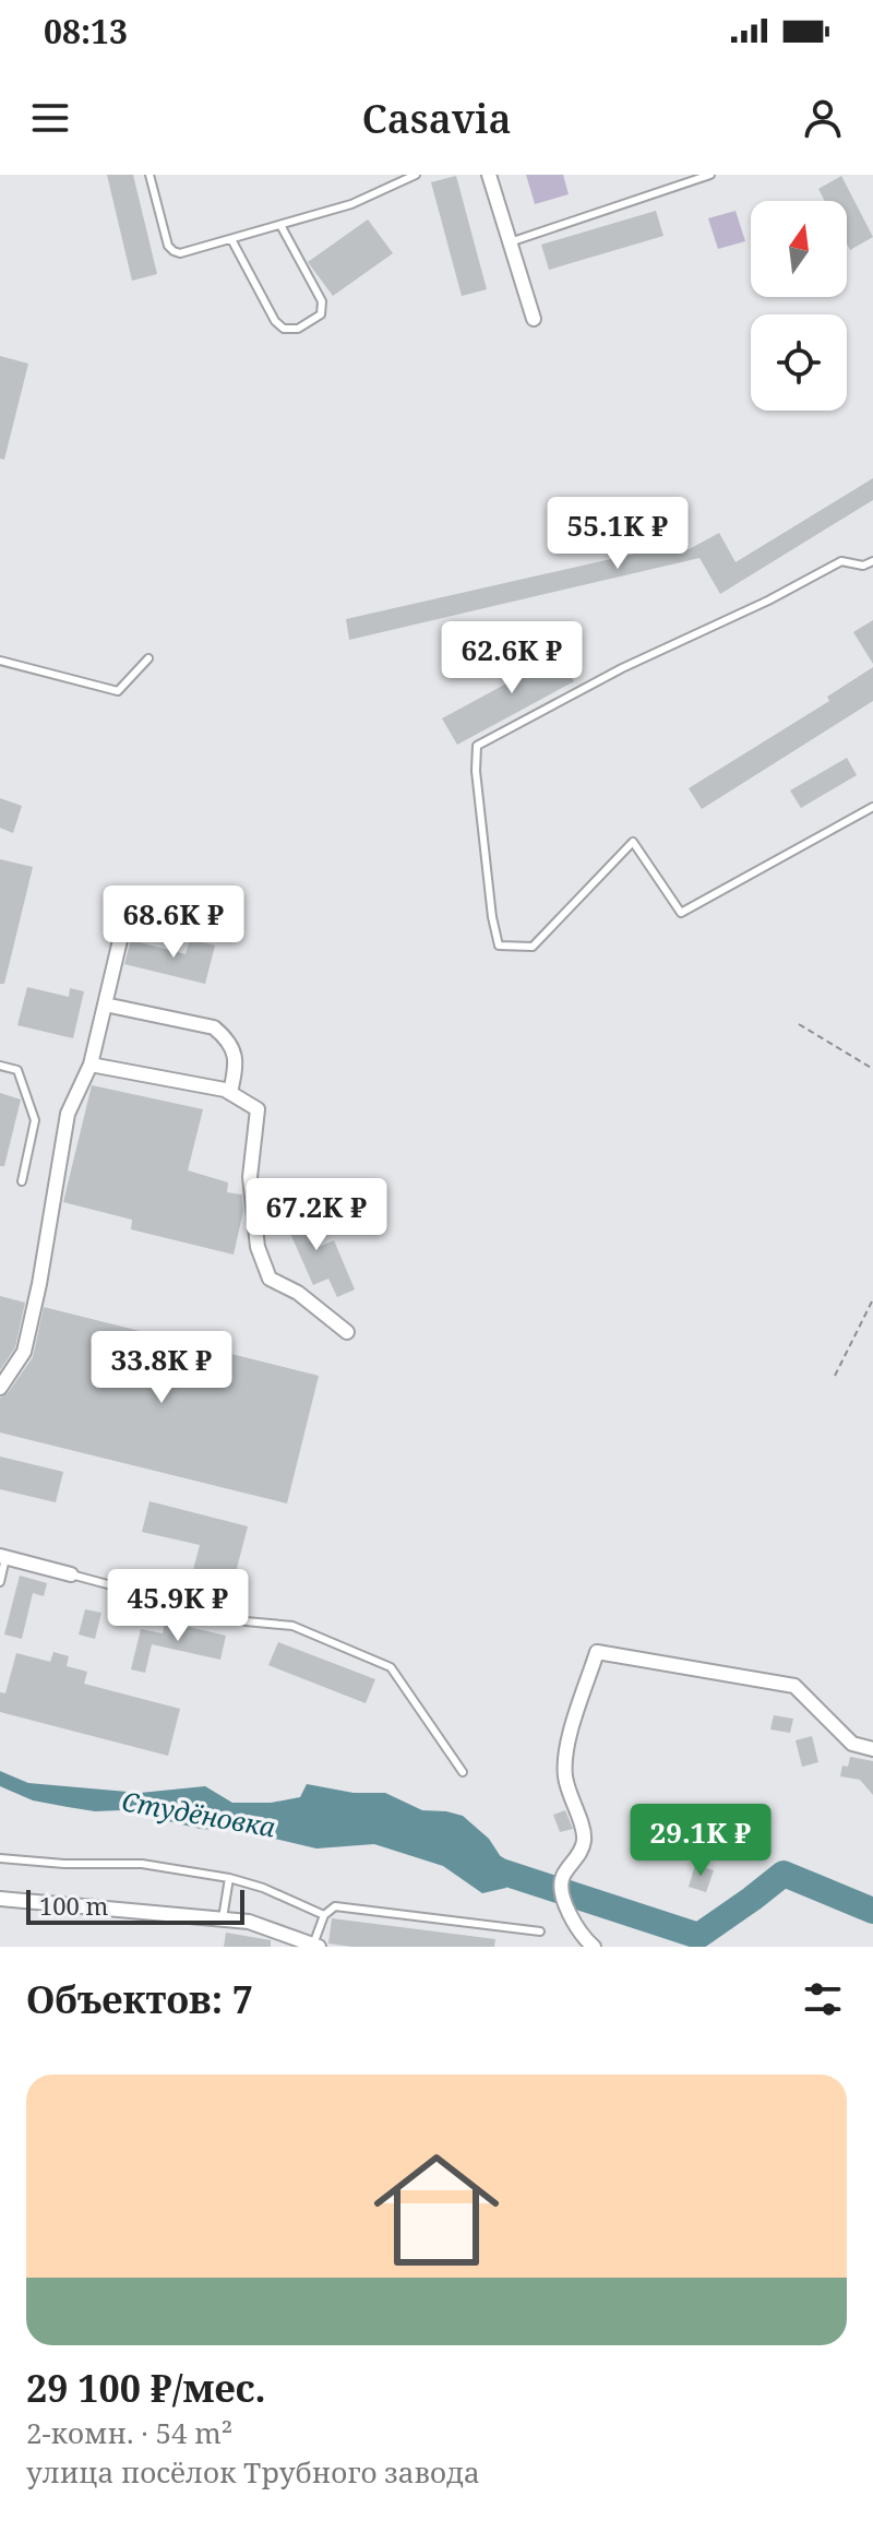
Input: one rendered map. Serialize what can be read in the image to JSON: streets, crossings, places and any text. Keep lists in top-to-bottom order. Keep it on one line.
{"water":["Студёновка"],"scale_bar":"100 m","north":"top","page":{"status":"08:13","header":"Casavia","price":["55.1K ₽","62.6K ₽","68.6K ₽","67.2K ₽","33.8K ₽","45.9K ₽","29.1K ₽"],"scale":"100 m","heading":"Объектов: 7","list":[{"name":"29 100 ₽/мес.","note":"2-комн. · 54 m² · улица посёлок Трубного завода"}]}}
